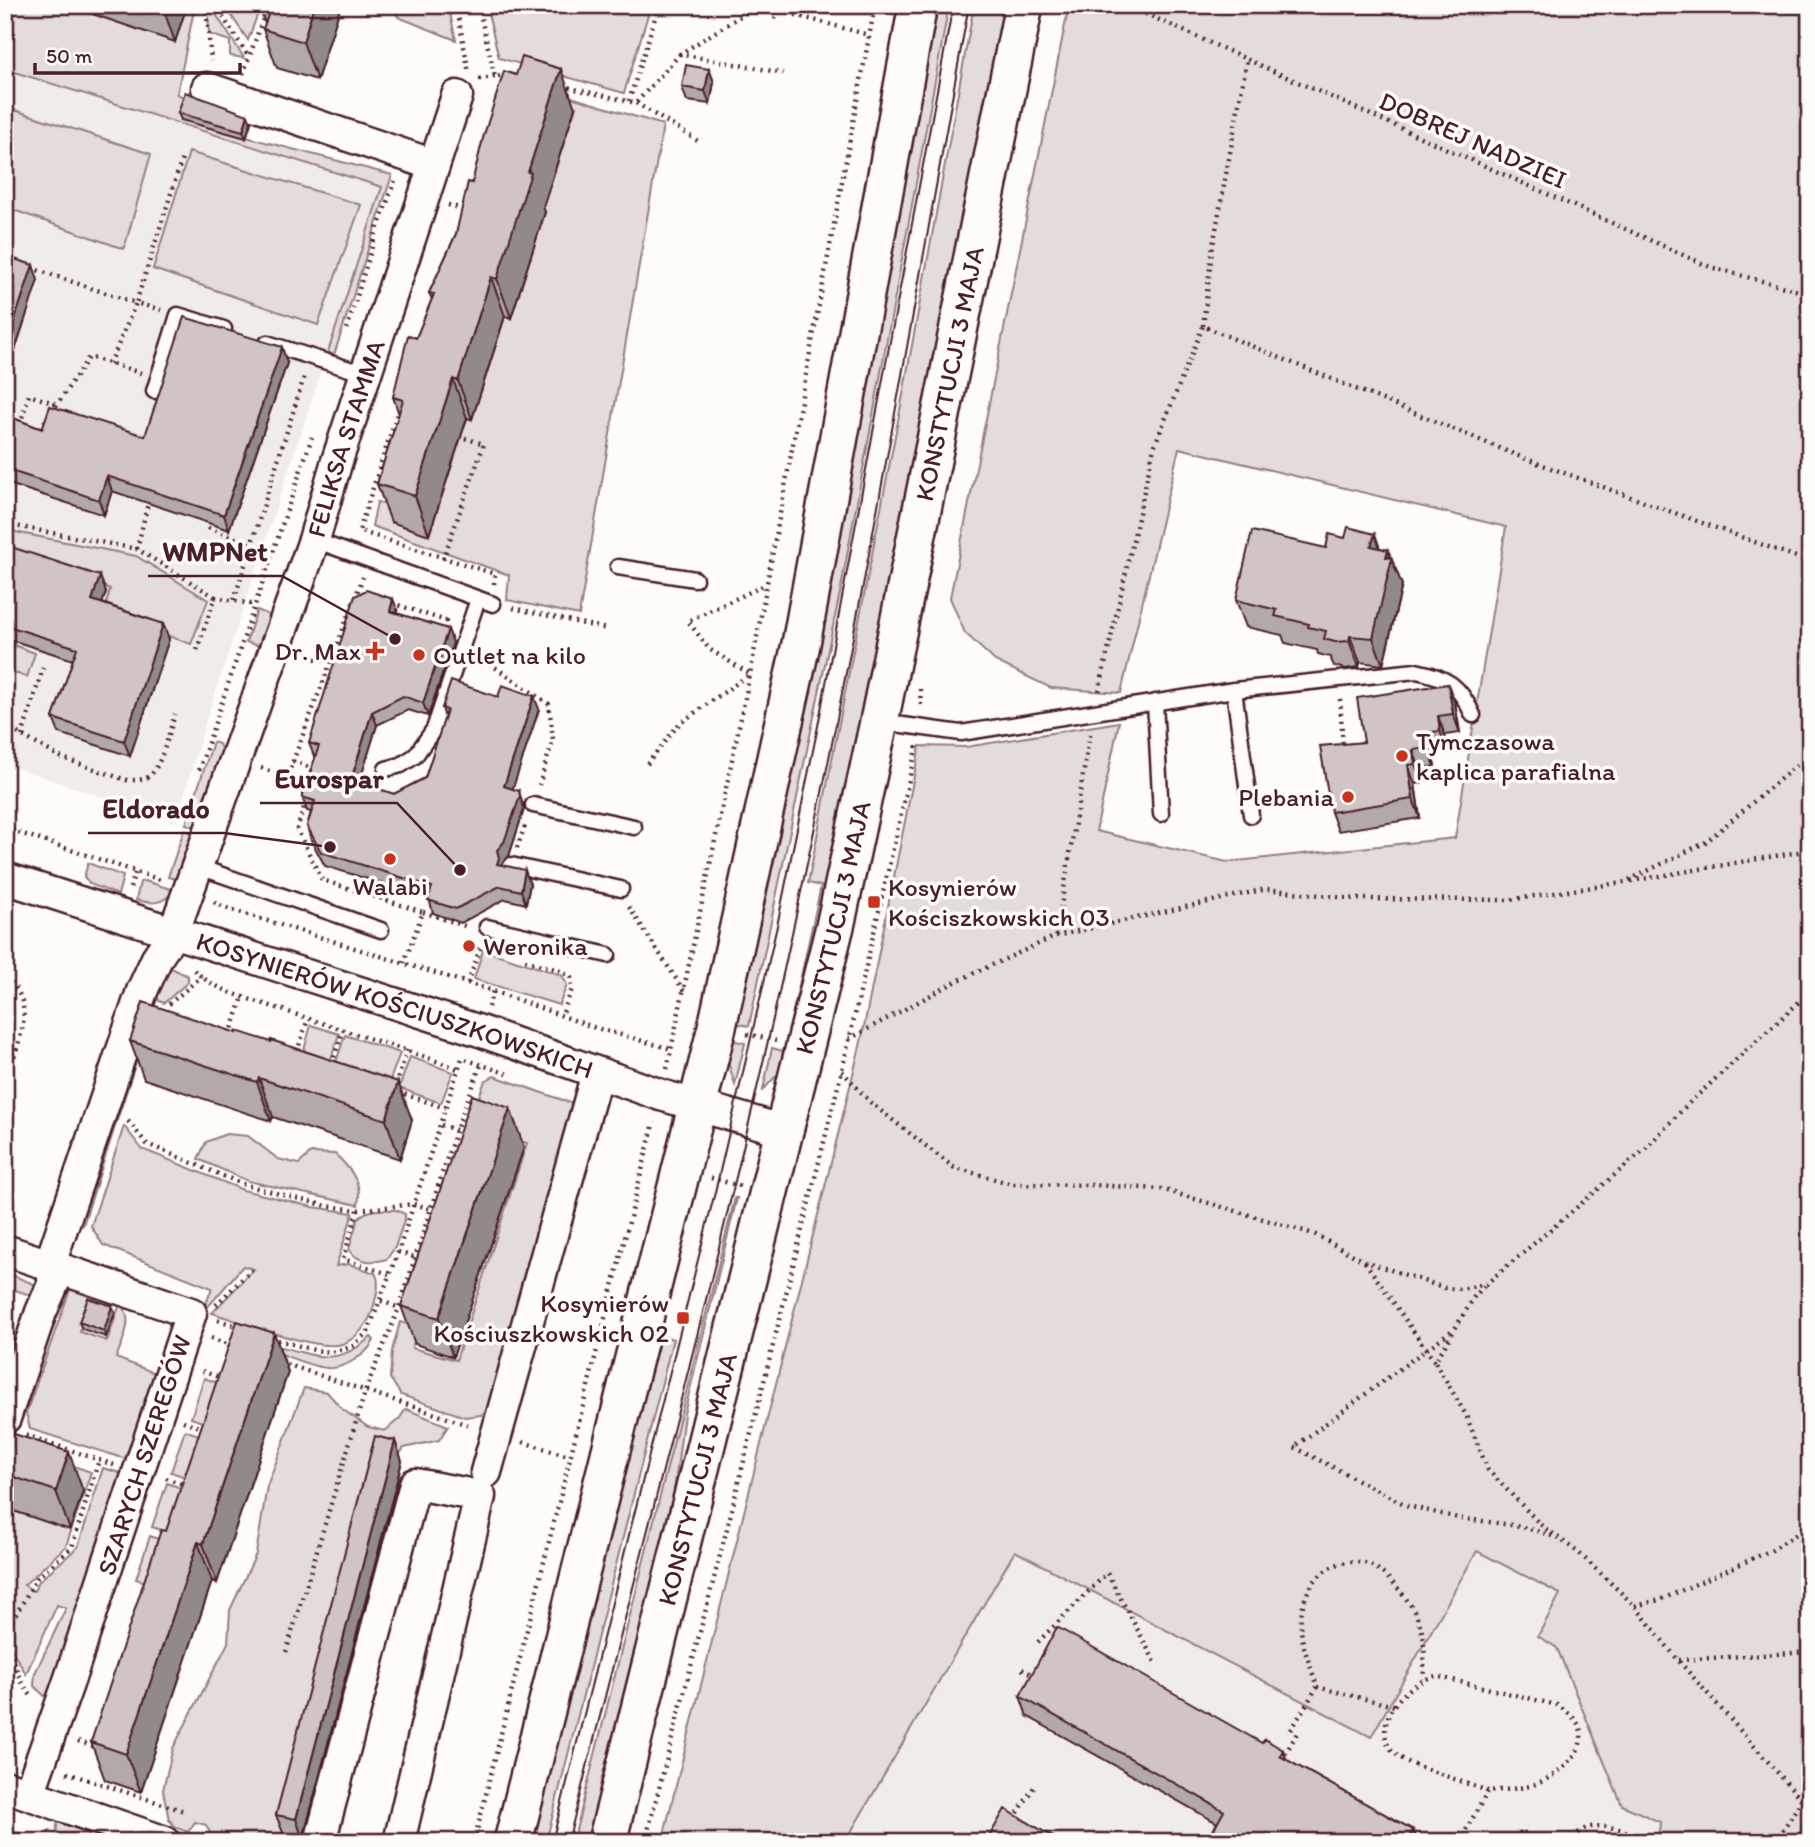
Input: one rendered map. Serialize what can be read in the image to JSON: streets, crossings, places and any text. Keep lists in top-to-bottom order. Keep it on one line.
{"streets":{"street":["KONSTYTUCJI 3 MAJA","FELIKSA STAMMA","KOSYNIERÓW KOŚCIUSZKOWSKICH","SZARYCH SZEREGÓW"],"path":["DOBREJ NADZIEI"]},"crossings":[["KONSTYTUCJI 3 MAJA","KOSYNIERÓW KOŚCIUSZKOWSKICH"],["FELIKSA STAMMA","KOSYNIERÓW KOŚCIUSZKOWSKICH"]],"places":{"other":["WMPNet","Outlet na kilo","Tymczasowa kaplica parafialna","Plebania","Eldorado","Walabi","Eurospar","Weronika"],"health":["Dr. Max"],"transit":["Kosynierów Kościszkowskich 03","Kosynierów Kościuszkowskich 02"]},"scale_bar":"50 m"}
